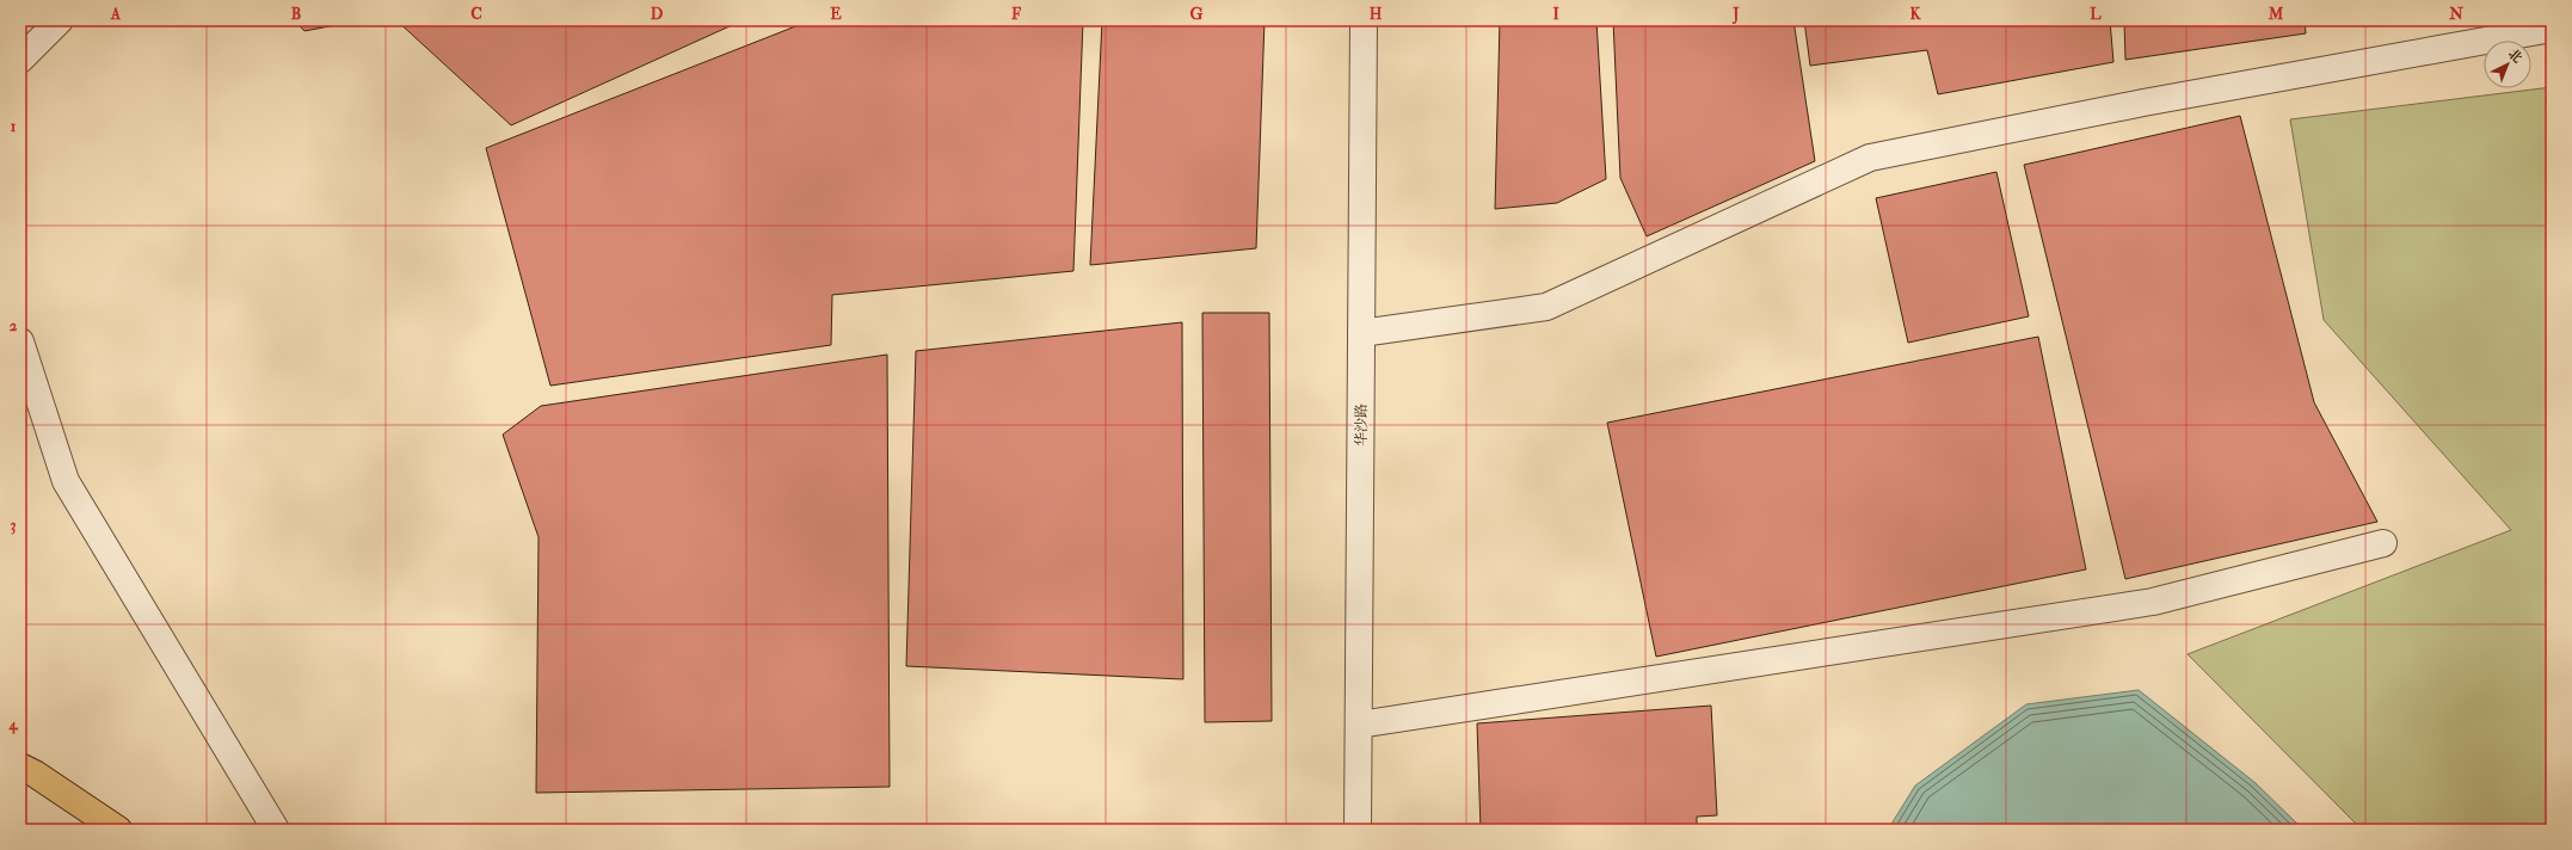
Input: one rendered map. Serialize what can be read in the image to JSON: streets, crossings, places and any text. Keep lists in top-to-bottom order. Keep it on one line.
{"streets":{"street":["华沙路"]},"north":"top right","grid":{"columns":["A","B","C","D","E","F","G","H","I","J","K","L","M","N"],"rows":["1","2","3","4"]}}
